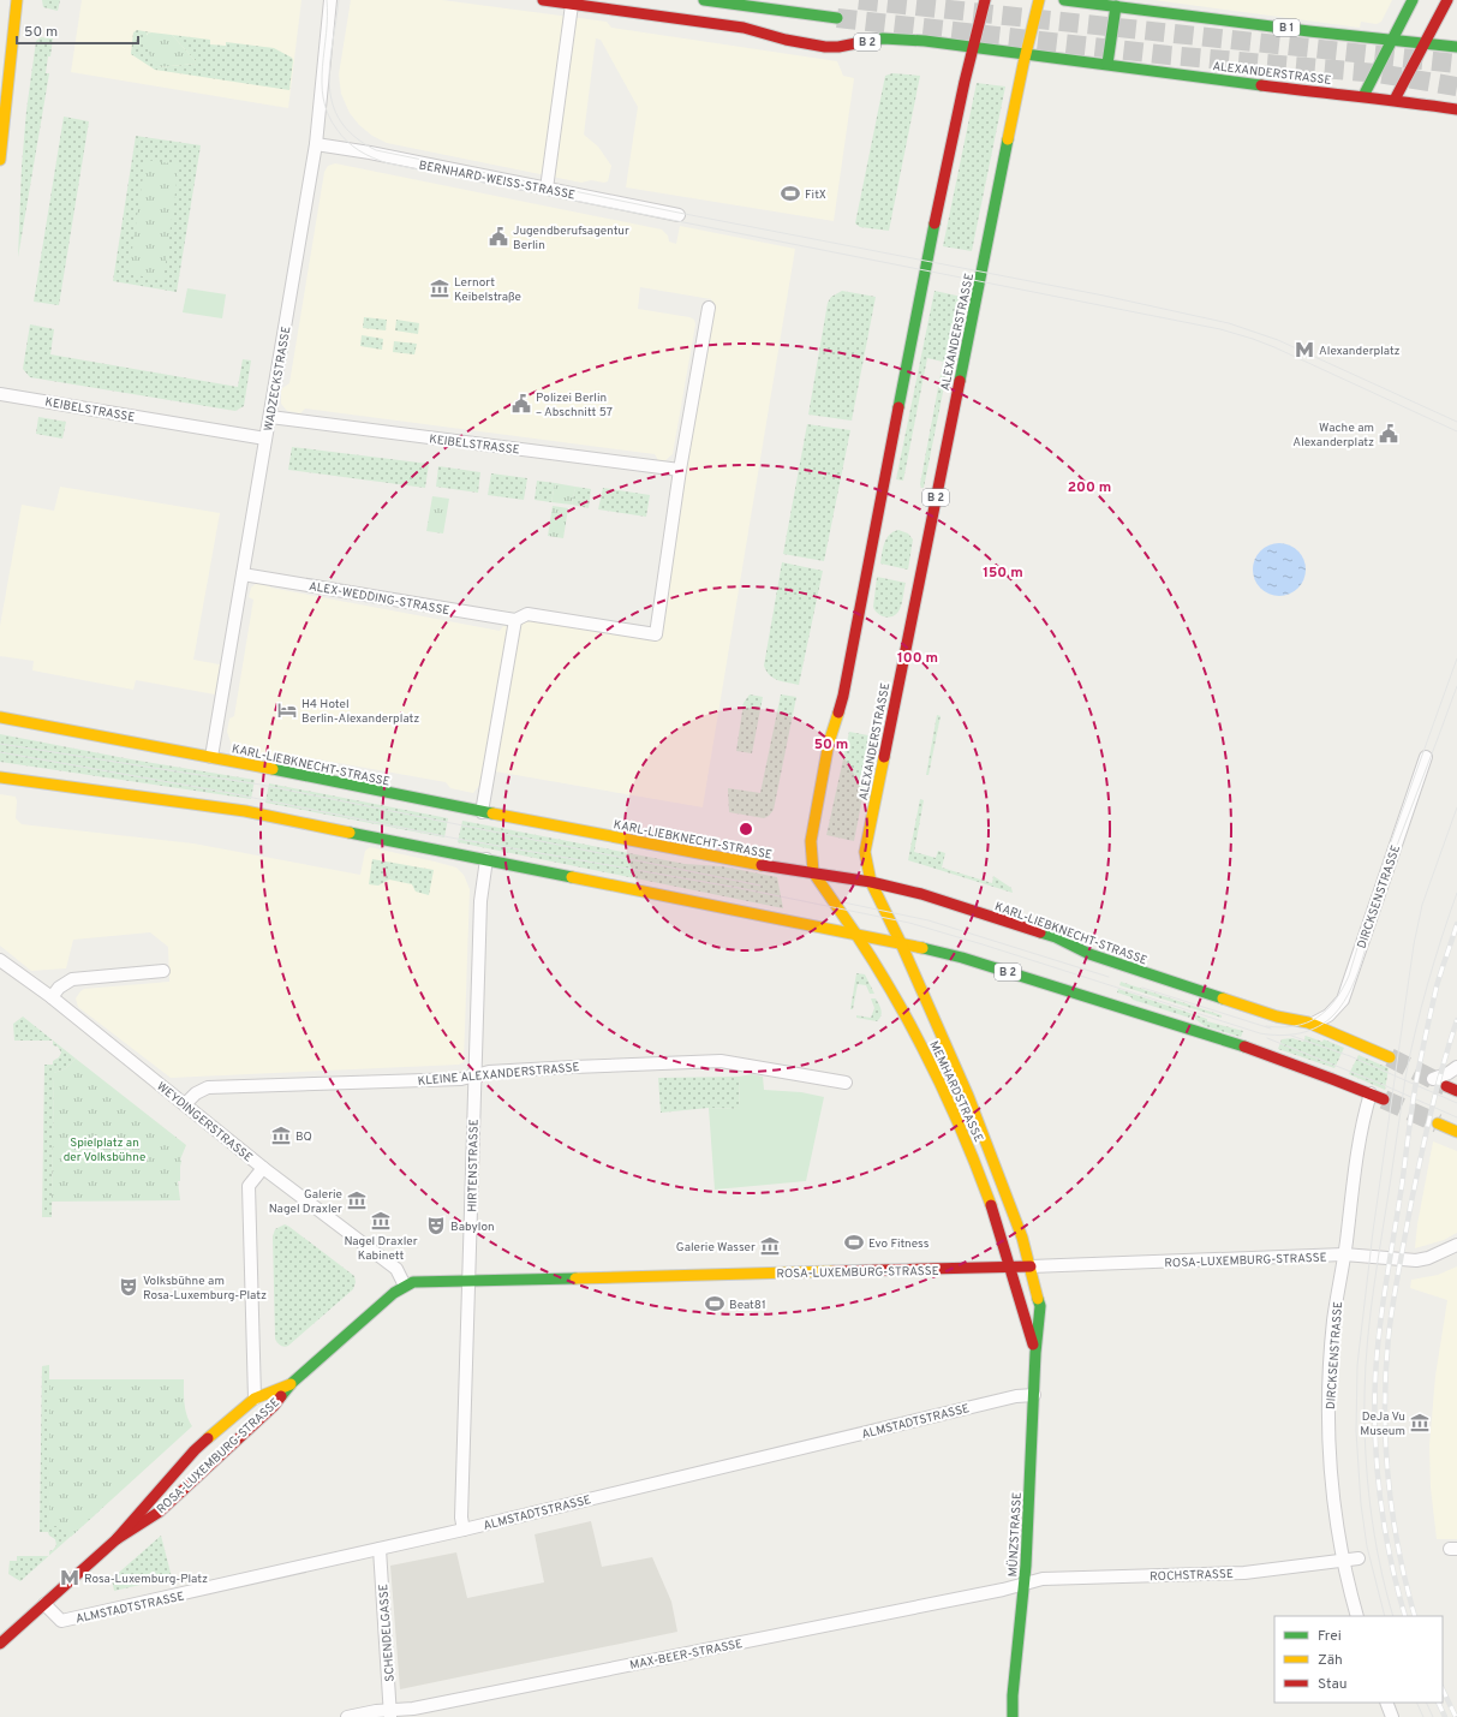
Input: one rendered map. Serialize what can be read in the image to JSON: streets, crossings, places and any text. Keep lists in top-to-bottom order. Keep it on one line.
{"streets":{"main road":["B 1","B 2","ALEXANDERSTRASSE","KARL-LIEBKNECHT-STRASSE","MEMHARDSTRASSE","ROSA-LUXEMBURG-STRASSE","MÜNZSTRASSE"],"street":["BERNHARD-WEISS-STRASSE","WADZECKSTRASSE","KEIBELSTRASSE","ALEX-WEDDING-STRASSE","DIRCKSENSTRASSE","KLEINE ALEXANDERSTRASSE","WEYDINGERSTRASSE","HIRTENSTRASSE","ALMSTADTSTRASSE","ROCHSTRASSE","SCHENDELGASSE","MAX-BEER-STRASSE"]},"crossings":[["B 2","ALEXANDERSTRASSE"],["B 2","DIRCKSENSTRASSE"],["B 2","MEMHARDSTRASSE"],["ALEXANDERSTRASSE","KARL-LIEBKNECHT-STRASSE"],["ALEXANDERSTRASSE","MEMHARDSTRASSE"],["BERNHARD-WEISS-STRASSE","WADZECKSTRASSE"],["WADZECKSTRASSE","KEIBELSTRASSE"],["WADZECKSTRASSE","ALEX-WEDDING-STRASSE"],["WADZECKSTRASSE","KARL-LIEBKNECHT-STRASSE"],["KEIBELSTRASSE","ALEX-WEDDING-STRASSE"],["KARL-LIEBKNECHT-STRASSE","DIRCKSENSTRASSE"],["DIRCKSENSTRASSE","ROSA-LUXEMBURG-STRASSE"],["DIRCKSENSTRASSE","ROCHSTRASSE"],["KLEINE ALEXANDERSTRASSE","WEYDINGERSTRASSE"],["KLEINE ALEXANDERSTRASSE","HIRTENSTRASSE"],["MEMHARDSTRASSE","ROSA-LUXEMBURG-STRASSE"],["MEMHARDSTRASSE","MÜNZSTRASSE"],["WEYDINGERSTRASSE","ROSA-LUXEMBURG-STRASSE"],["HIRTENSTRASSE","ROSA-LUXEMBURG-STRASSE"],["HIRTENSTRASSE","ALMSTADTSTRASSE"],["ROSA-LUXEMBURG-STRASSE","ALMSTADTSTRASSE"],["ROSA-LUXEMBURG-STRASSE","MÜNZSTRASSE"],["ALMSTADTSTRASSE","MÜNZSTRASSE"],["ALMSTADTSTRASSE","SCHENDELGASSE"],["MÜNZSTRASSE","ROCHSTRASSE"],["MÜNZSTRASSE","MAX-BEER-STRASSE"],["ROCHSTRASSE","MAX-BEER-STRASSE"],["SCHENDELGASSE","MAX-BEER-STRASSE"]],"parks":["Spielplatz an der Volksbühne"],"places":{"sports":["FitX","Evo Fitness","Beat81"],"public building":["Jugendberufsagentur Berlin","Polizei Berlin – Abschnitt 57","Wache am Alexanderplatz"],"museum":["Lernort Keibelstraße","BQ","Galerie Nagel Draxler","Nagel Draxler Kabinett","Galerie Wasser","DeJa Vu Museum"],"metro station":["Alexanderplatz","Rosa-Luxemburg-Platz"],"hotel":["H4 Hotel Berlin-Alexanderplatz"],"theatre":["Babylon","Volksbühne am Rosa-Luxemburg-Platz"]},"legend":["Frei","Zäh","Stau"],"scale_bar":"50 m","rings":["200 m","150 m","100 m","50 m"]}
